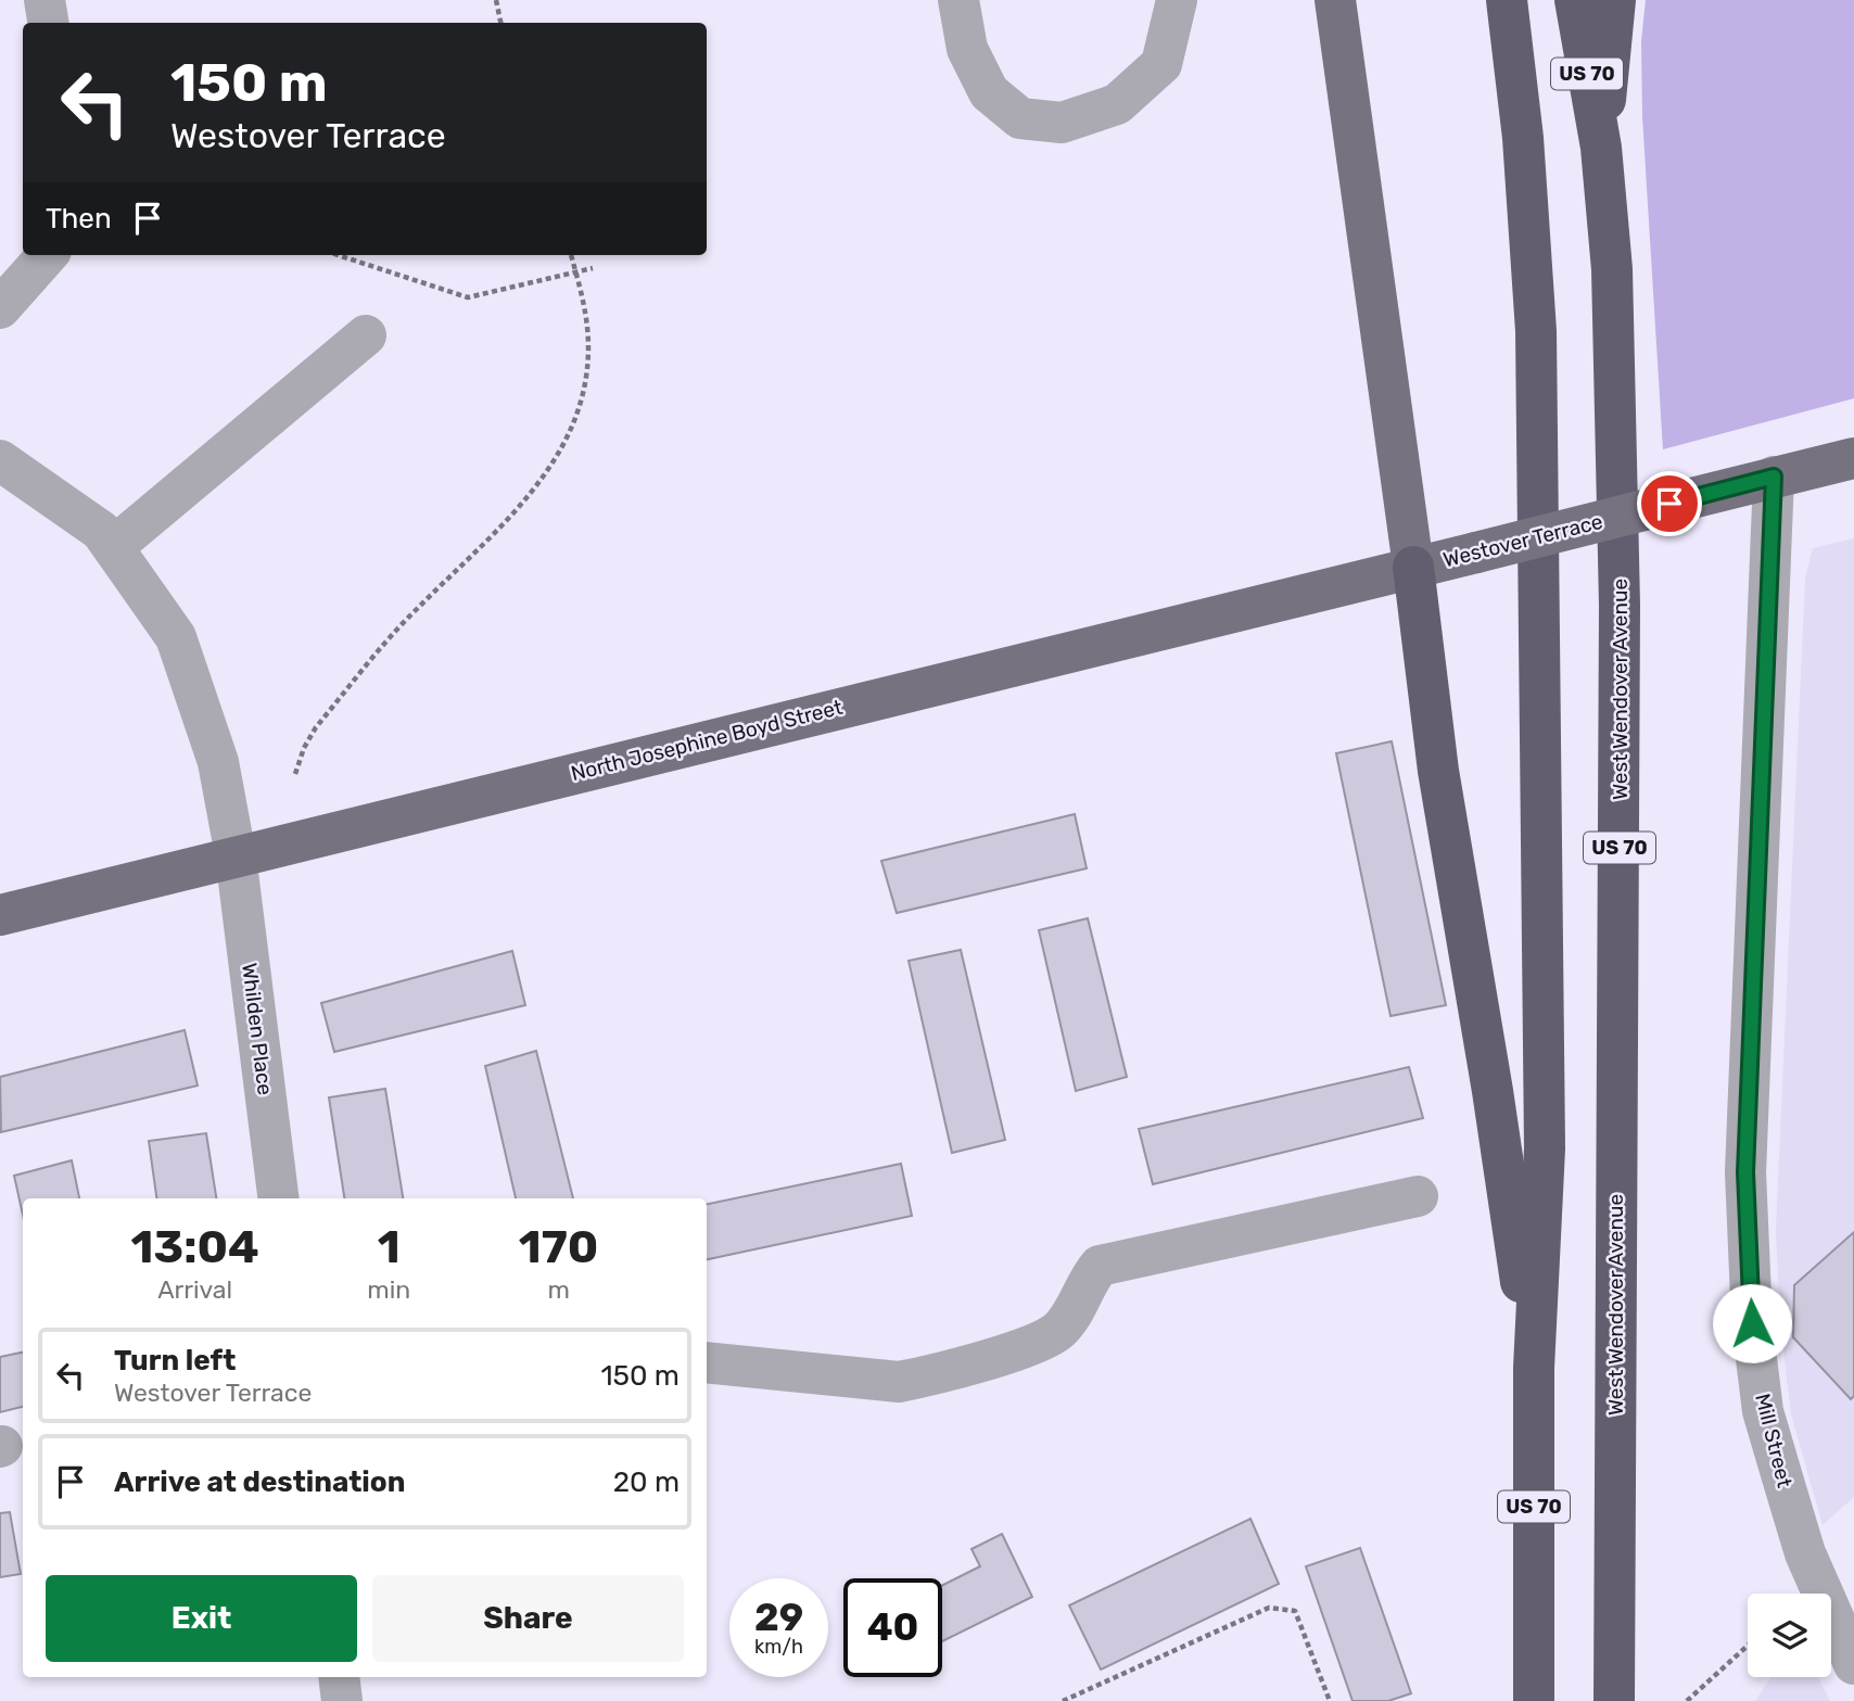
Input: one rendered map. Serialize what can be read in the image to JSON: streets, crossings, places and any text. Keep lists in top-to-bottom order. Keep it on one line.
{"streets":{"highway":["US 70","West Wendover Avenue"],"main road":["Westover Terrace","North Josephine Boyd Street"],"street":["Whilden Place","Mill Street"]},"crossings":[["Westover Terrace","North Josephine Boyd Street"],["Westover Terrace","Mill Street"],["North Josephine Boyd Street","Whilden Place"]],"page":{"turn":["150 m","Westover Terrace"],"then":"Then","eta":["13:04","Arrival","1","min","170","m"],"list":[{"name":"Turn left","note":"Westover Terrace","value":"150 m"},{"name":"Arrive at destination","value":"20 m"}],"buttons":["Exit","Share"],"speed":"29 km/h","limit":"40"}}
